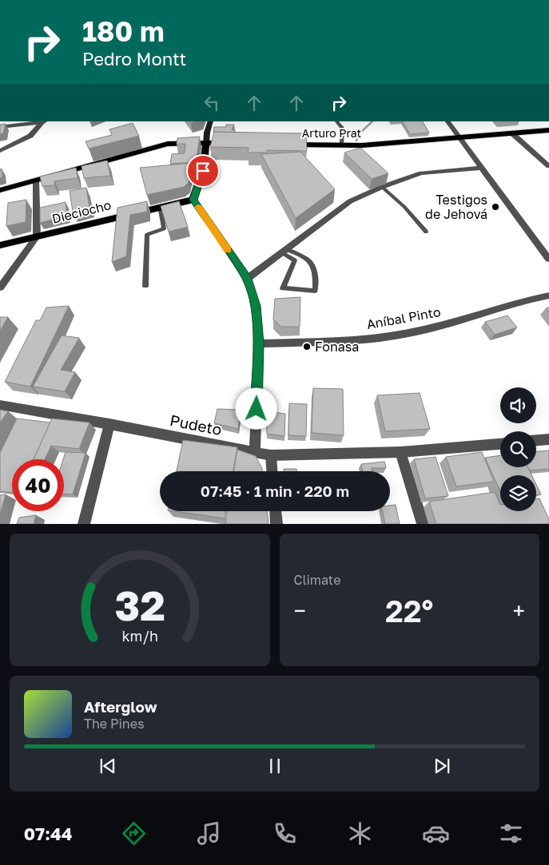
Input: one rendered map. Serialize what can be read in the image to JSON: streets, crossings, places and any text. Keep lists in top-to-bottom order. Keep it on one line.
{"streets":{"main road":["Arturo Prat","Dieciocho"],"street":["Aníbal Pinto","Pudeto"]},"places":["Testigos de Jehová","Fonasa"],"page":{"turn":["180 m","Pedro Montt"],"limit":"40","trip":"07:45 · 1 min · 220 m","tile":"Climate","heat":["−","22°","+"],"song":["Afterglow","The Pines"],"tabs":"07:44","gauge":["32","km/h"]}}
